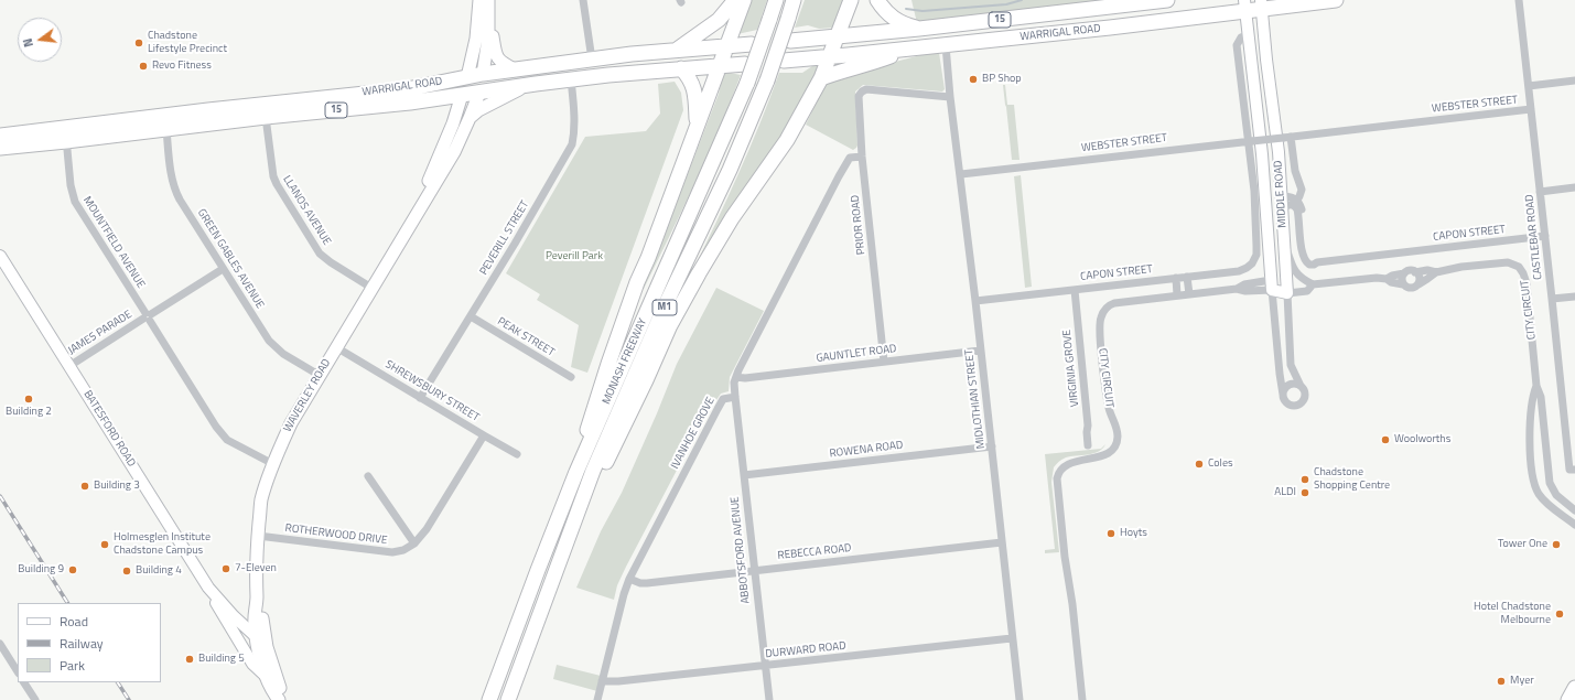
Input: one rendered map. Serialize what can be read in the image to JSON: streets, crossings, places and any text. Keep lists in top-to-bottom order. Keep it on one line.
{"streets":{"highway":["15","WARRIGAL ROAD","M1","MONASH FREEWAY","WAVERLEY ROAD"],"street":["WEBSTER STREET","MIDDLE ROAD","LLANOS AVENUE","PRIOR ROAD","CAPON STREET","CASTLEBAR ROAD","PEVERILL STREET","MOUNTFIELD AVENUE","GREEN GABLES AVENUE","CITY CIRCUIT","JAMES PARADE","PEAK STREET","GAUNTLET ROAD","VIRGINIA GROVE","SHREWSBURY STREET","MIDLOTHIAN STREET","BATESFORD ROAD","IVANHOE GROVE","ROWENA ROAD","ROTHERWOOD DRIVE","ABBOTSFORD AVENUE","REBECCA ROAD","DURWARD ROAD"]},"crossings":[["WARRIGAL ROAD","MIDDLE ROAD"],["WARRIGAL ROAD","LLANOS AVENUE"],["WARRIGAL ROAD","PEVERILL STREET"],["WARRIGAL ROAD","MOUNTFIELD AVENUE"],["WARRIGAL ROAD","GREEN GABLES AVENUE"],["WARRIGAL ROAD","WAVERLEY ROAD"],["WARRIGAL ROAD","MIDLOTHIAN STREET"],["WEBSTER STREET","CAPON STREET"],["WEBSTER STREET","CASTLEBAR ROAD"],["WEBSTER STREET","MIDLOTHIAN STREET"],["MIDDLE ROAD","CITY CIRCUIT"],["LLANOS AVENUE","WAVERLEY ROAD"],["PRIOR ROAD","GAUNTLET ROAD"],["PRIOR ROAD","MIDLOTHIAN STREET"],["CAPON STREET","CASTLEBAR ROAD"],["CAPON STREET","VIRGINIA GROVE"],["CAPON STREET","MIDLOTHIAN STREET"],["PEVERILL STREET","PEAK STREET"],["PEVERILL STREET","SHREWSBURY STREET"],["MOUNTFIELD AVENUE","JAMES PARADE"],["MOUNTFIELD AVENUE","WAVERLEY ROAD"],["GREEN GABLES AVENUE","JAMES PARADE"],["GREEN GABLES AVENUE","WAVERLEY ROAD"],["JAMES PARADE","BATESFORD ROAD"],["GAUNTLET ROAD","MIDLOTHIAN STREET"],["SHREWSBURY STREET","WAVERLEY ROAD"],["SHREWSBURY STREET","ROTHERWOOD DRIVE"],["WAVERLEY ROAD","BATESFORD ROAD"],["WAVERLEY ROAD","ROTHERWOOD DRIVE"],["MIDLOTHIAN STREET","ROWENA ROAD"],["MIDLOTHIAN STREET","REBECCA ROAD"],["MIDLOTHIAN STREET","DURWARD ROAD"],["IVANHOE GROVE","ABBOTSFORD AVENUE"],["IVANHOE GROVE","REBECCA ROAD"],["IVANHOE GROVE","DURWARD ROAD"],["ROWENA ROAD","ABBOTSFORD AVENUE"],["ABBOTSFORD AVENUE","REBECCA ROAD"],["ABBOTSFORD AVENUE","DURWARD ROAD"]],"parks":["Peverill Park"],"places":["Chadstone Lifestyle Precinct","Revo Fitness","BP Shop","Building 2","Woolworths","Coles","Chadstone Shopping Centre","Building 3","ALDI","Hoyts","Holmesglen Institute Chadstone Campus","Tower One","7-Eleven","Building 9","Building 4","Hotel Chadstone Melbourne","Building 5","Myer"],"legend":["Road","Railway","Park"],"north":"left"}
